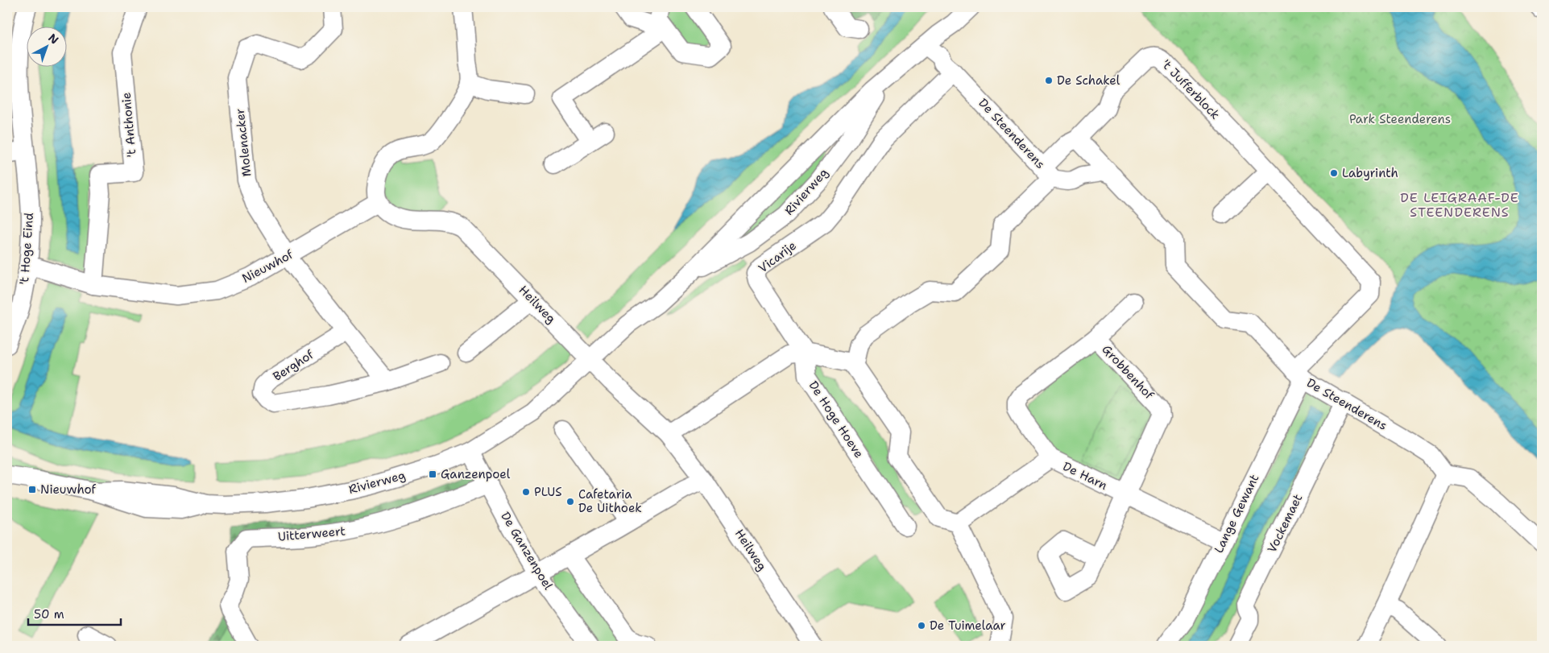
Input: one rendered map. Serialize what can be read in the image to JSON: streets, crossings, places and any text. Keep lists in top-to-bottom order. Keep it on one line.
{"streets":{"street":["'t Jufferblock","'t Anthonie","De Steenderens","Molenacker","Rivierweg","'t Hoge Eind","Vicarije","Nieuwhof","Heilweg","Berghof","Grobbenhof","De Hoge Hoeve","De Harn","Lange Gewant","Vockemaet","Uitterweert","De Ganzenpoel"]},"crossings":[["'t Jufferblock","De Steenderens"],["'t Jufferblock","Lange Gewant"],["'t Anthonie","Nieuwhof"],["De Steenderens","Rivierweg"],["De Steenderens","Vicarije"],["De Steenderens","Lange Gewant"],["De Steenderens","Vockemaet"],["Molenacker","Nieuwhof"],["Molenacker","Berghof"],["Rivierweg","Heilweg"],["Rivierweg","De Ganzenpoel"],["'t Hoge Eind","Nieuwhof"],["Vicarije","De Hoge Hoeve"],["Nieuwhof","Heilweg"],["Grobbenhof","De Harn"],["De Harn","Lange Gewant"],["Uitterweert","De Ganzenpoel"]],"districts":["DE LEIGRAAF-DE STEENDERENS"],"parks":["Park Steenderens"],"places":{"other":["De Schakel","Labyrinth","PLUS","Cafetaria De Uithoek","De Tuimelaar"],"transit":["Ganzenpoel","Nieuwhof"]},"scale_bar":"50 m","north":"top right"}
